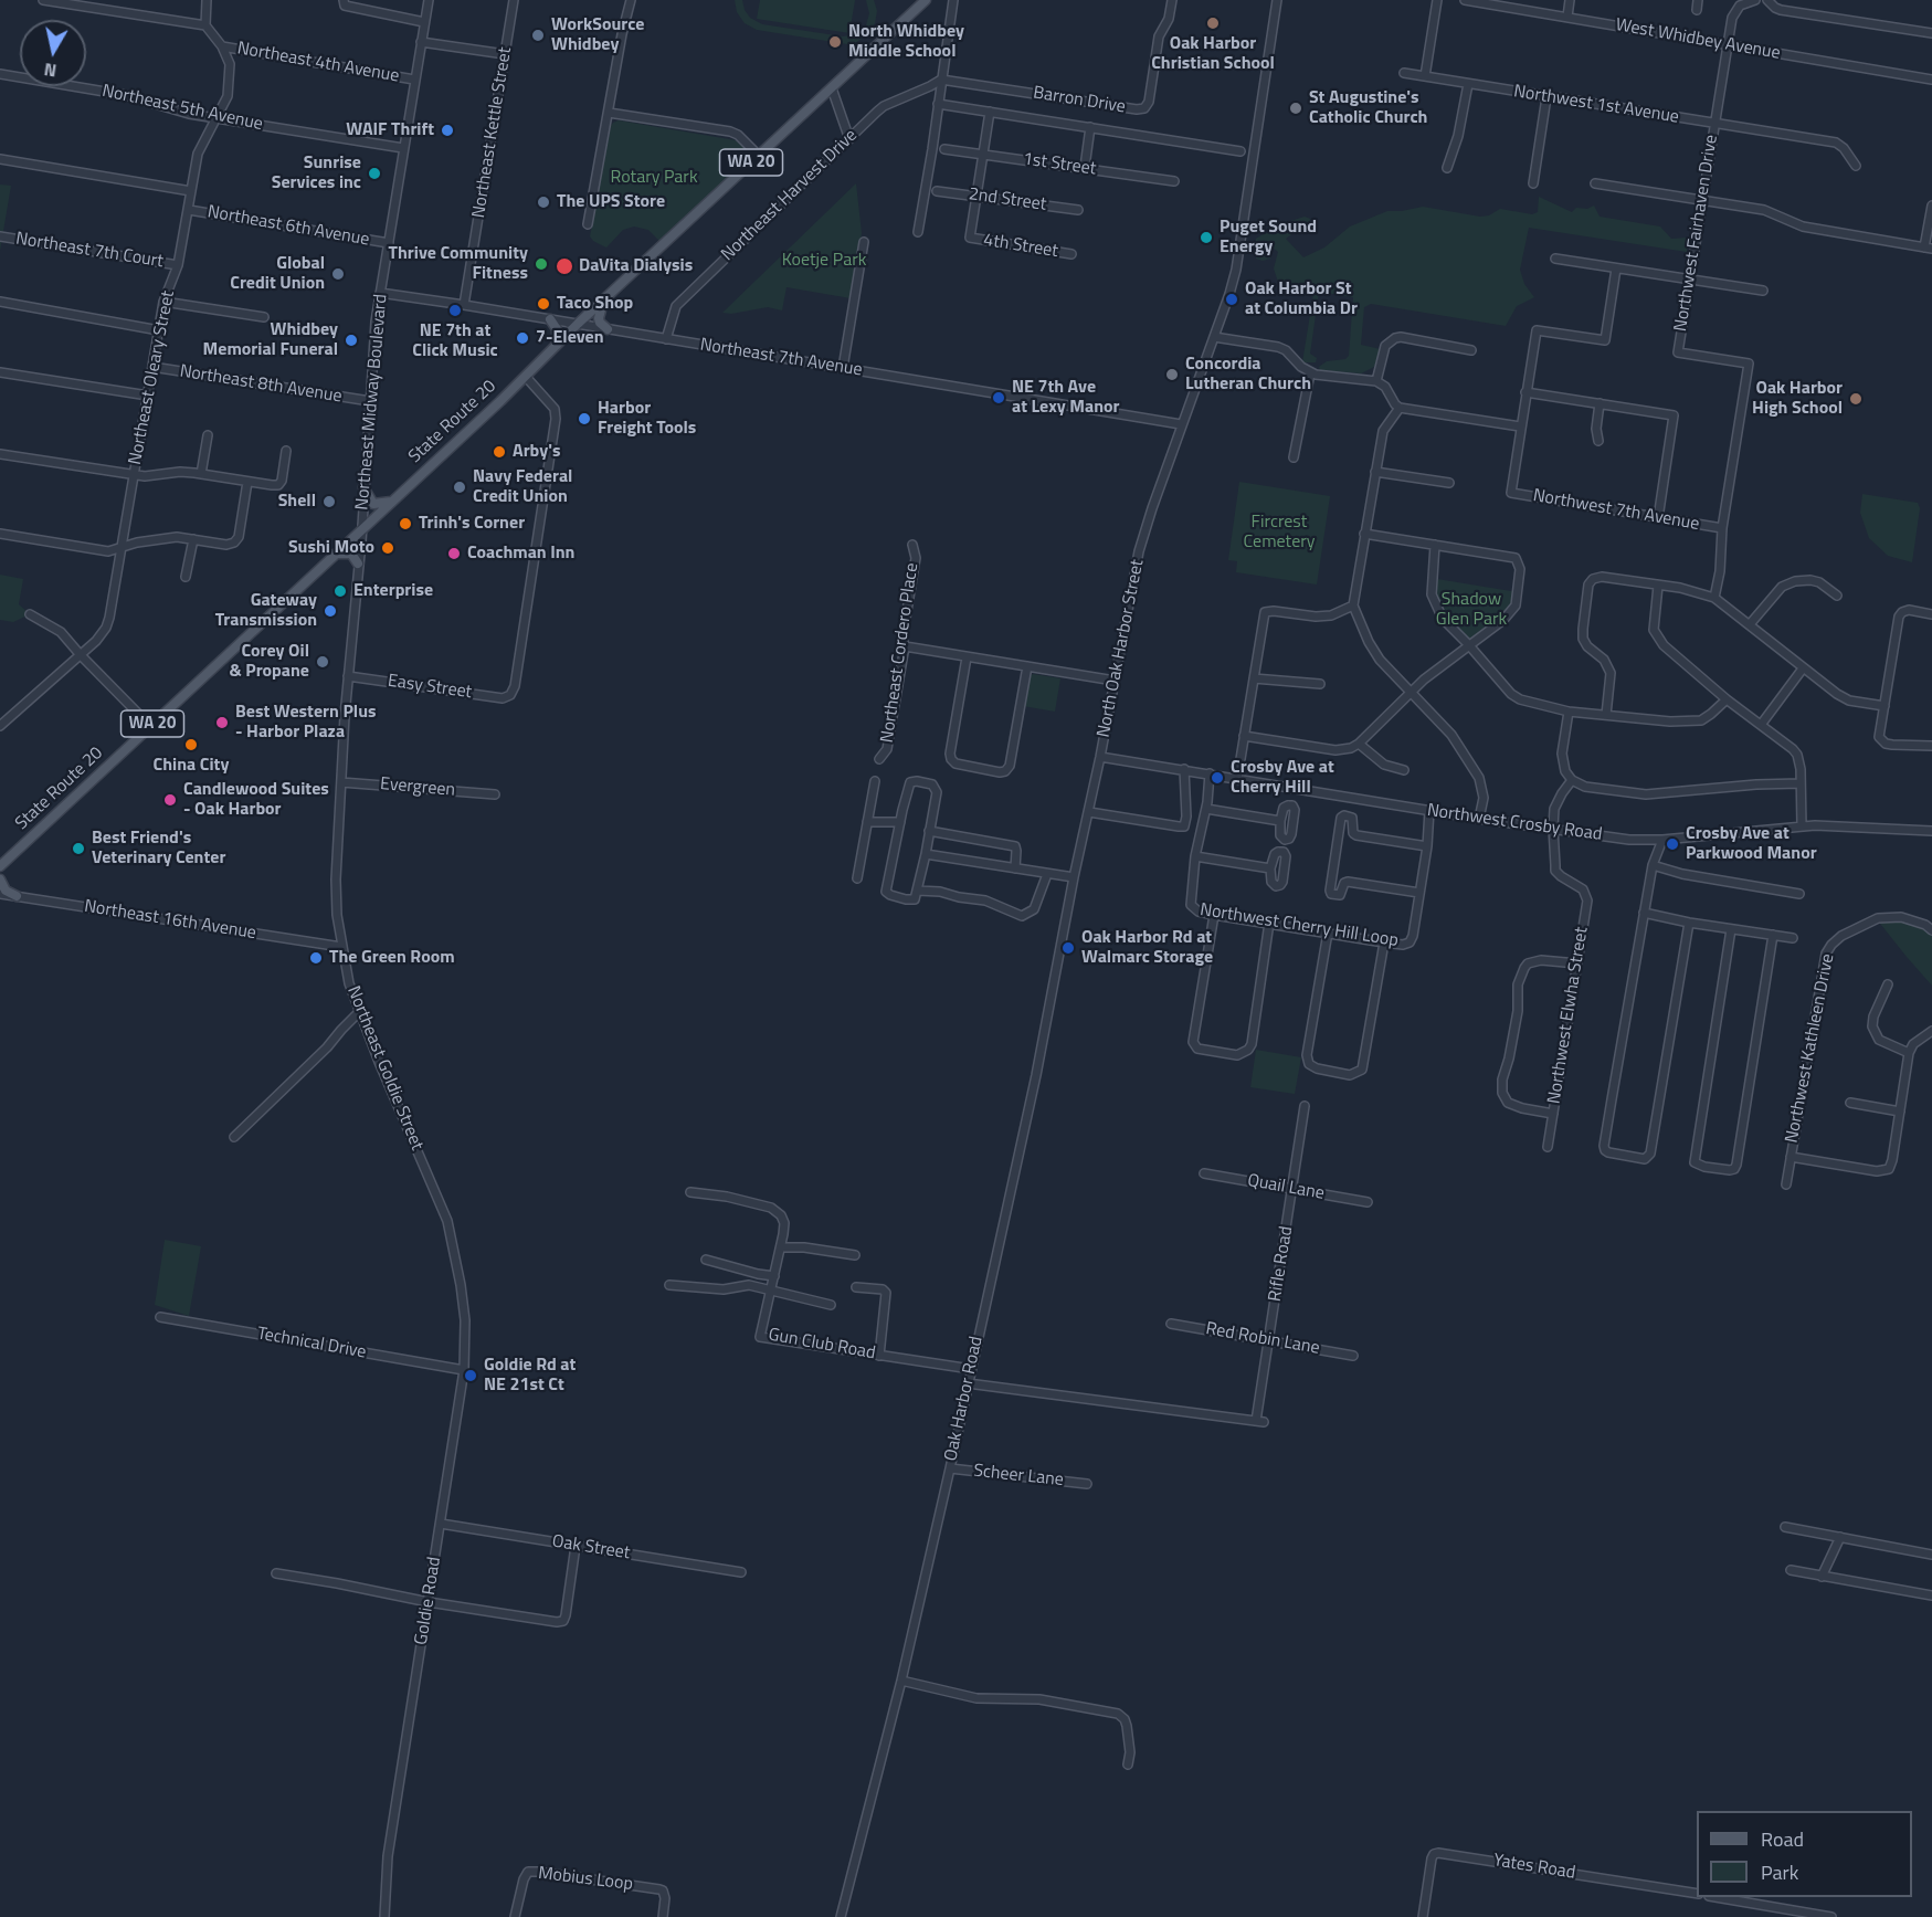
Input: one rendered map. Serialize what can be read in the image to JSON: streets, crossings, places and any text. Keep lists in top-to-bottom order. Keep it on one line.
{"streets":{"main road":["WA 20","State Route 20"],"street":["West Whidbey Avenue","Northeast 4th Avenue","Barron Drive","Northwest 1st Avenue","Northeast 5th Avenue","Northeast Kettle Street","1st Street","Northeast Harvest Drive","2nd Street","Northeast 6th Avenue","Northwest Fairhaven Drive","4th Street","Northeast 7th Court","Northeast 7th Avenue","Northeast Oleary Street","Northeast 8th Avenue","Northeast Midway Boulevard","Northwest 7th Avenue","North Oak Harbor Street","Northeast Cordero Place","Easy Street","Evergreen","Northwest Crosby Road","Northeast 16th Avenue","Northwest Cherry Hill Loop","Northwest Elwha Street","Northwest Kathleen Drive","Northeast Goldie Street","Quail Lane","Rifle Road","Red Robin Lane","Technical Drive","Gun Club Road","Oak Harbor Road","Scheer Lane","Oak Street","Goldie Road","Yates Road","Mobius Loop"]},"crossings":[["West Whidbey Avenue","Northwest Fairhaven Drive"],["Northeast 4th Avenue","Northeast Oleary Street"],["Northeast 4th Avenue","Northeast Midway Boulevard"],["Barron Drive","Northeast Harvest Drive"],["Northwest 1st Avenue","Northwest Fairhaven Drive"],["Northeast 5th Avenue","Northeast Oleary Street"],["Northeast 5th Avenue","Northeast Midway Boulevard"],["Northeast Kettle Street","Northeast 7th Avenue"],["Northeast Harvest Drive","Northeast 7th Avenue"],["2nd Street","4th Street"],["Northeast 6th Avenue","Northeast Oleary Street"],["Northeast 6th Avenue","Northeast Midway Boulevard"],["Northwest Fairhaven Drive","Northwest 7th Avenue"],["Northeast 7th Court","Northeast Oleary Street"],["Northeast 7th Avenue","Northeast Midway Boulevard"],["Northeast 7th Avenue","State Route 20"],["Northeast 7th Avenue","North Oak Harbor Street"],["Northeast Oleary Street","Northeast 8th Avenue"],["Northeast 8th Avenue","Northeast Midway Boulevard"],["Northeast Midway Boulevard","State Route 20"],["Northeast Midway Boulevard","Northeast Goldie Street"],["State Route 20","Easy Street"],["State Route 20","Northeast Goldie Street"],["North Oak Harbor Street","Northwest Crosby Road"],["North Oak Harbor Street","Oak Harbor Road"],["Easy Street","Northeast Goldie Street"],["Evergreen","Northeast Goldie Street"],["Northwest Crosby Road","Northwest Cherry Hill Loop"],["Northwest Crosby Road","Northwest Elwha Street"],["Northeast 16th Avenue","Northeast Goldie Street"],["Northeast Goldie Street","Goldie Road"],["Quail Lane","Rifle Road"],["Rifle Road","Red Robin Lane"],["Rifle Road","Oak Harbor Road"],["Technical Drive","Goldie Road"],["Gun Club Road","Oak Harbor Road"],["Oak Harbor Road","Scheer Lane"],["Oak Street","Goldie Road"]],"parks":["Rotary Park","Koetje Park","Fircrest Cemetery","Shadow Glen Park"],"places":["Oak Harbor Christian School","WorkSource Whidbey","North Whidbey Middle School","St Augustine's Catholic Church","WAIF Thrift","Sunrise Services inc","The UPS Store","Puget Sound Energy","Thrive Community Fitness","DaVita Dialysis","Global Credit Union","Oak Harbor St at Columbia Dr","Taco Shop","NE 7th at Click Music","7-Eleven","Whidbey Memorial Funeral","Concordia Lutheran Church","NE 7th Ave at Lexy Manor","Oak Harbor High School","Harbor Freight Tools","Arby's","Navy Federal Credit Union","Shell","Trinh's Corner","Sushi Moto","Coachman Inn","Enterprise","Gateway Transmission","Corey Oil & Propane","Best Western Plus - Harbor Plaza","China City","Crosby Ave at Cherry Hill","Candlewood Suites - Oak Harbor","Crosby Ave at Parkwood Manor","Best Friend's Veterinary Center","Oak Harbor Rd at Walmarc Storage","The Green Room","Goldie Rd at NE 21st Ct"],"legend":["Road","Park"],"north":"bottom"}
